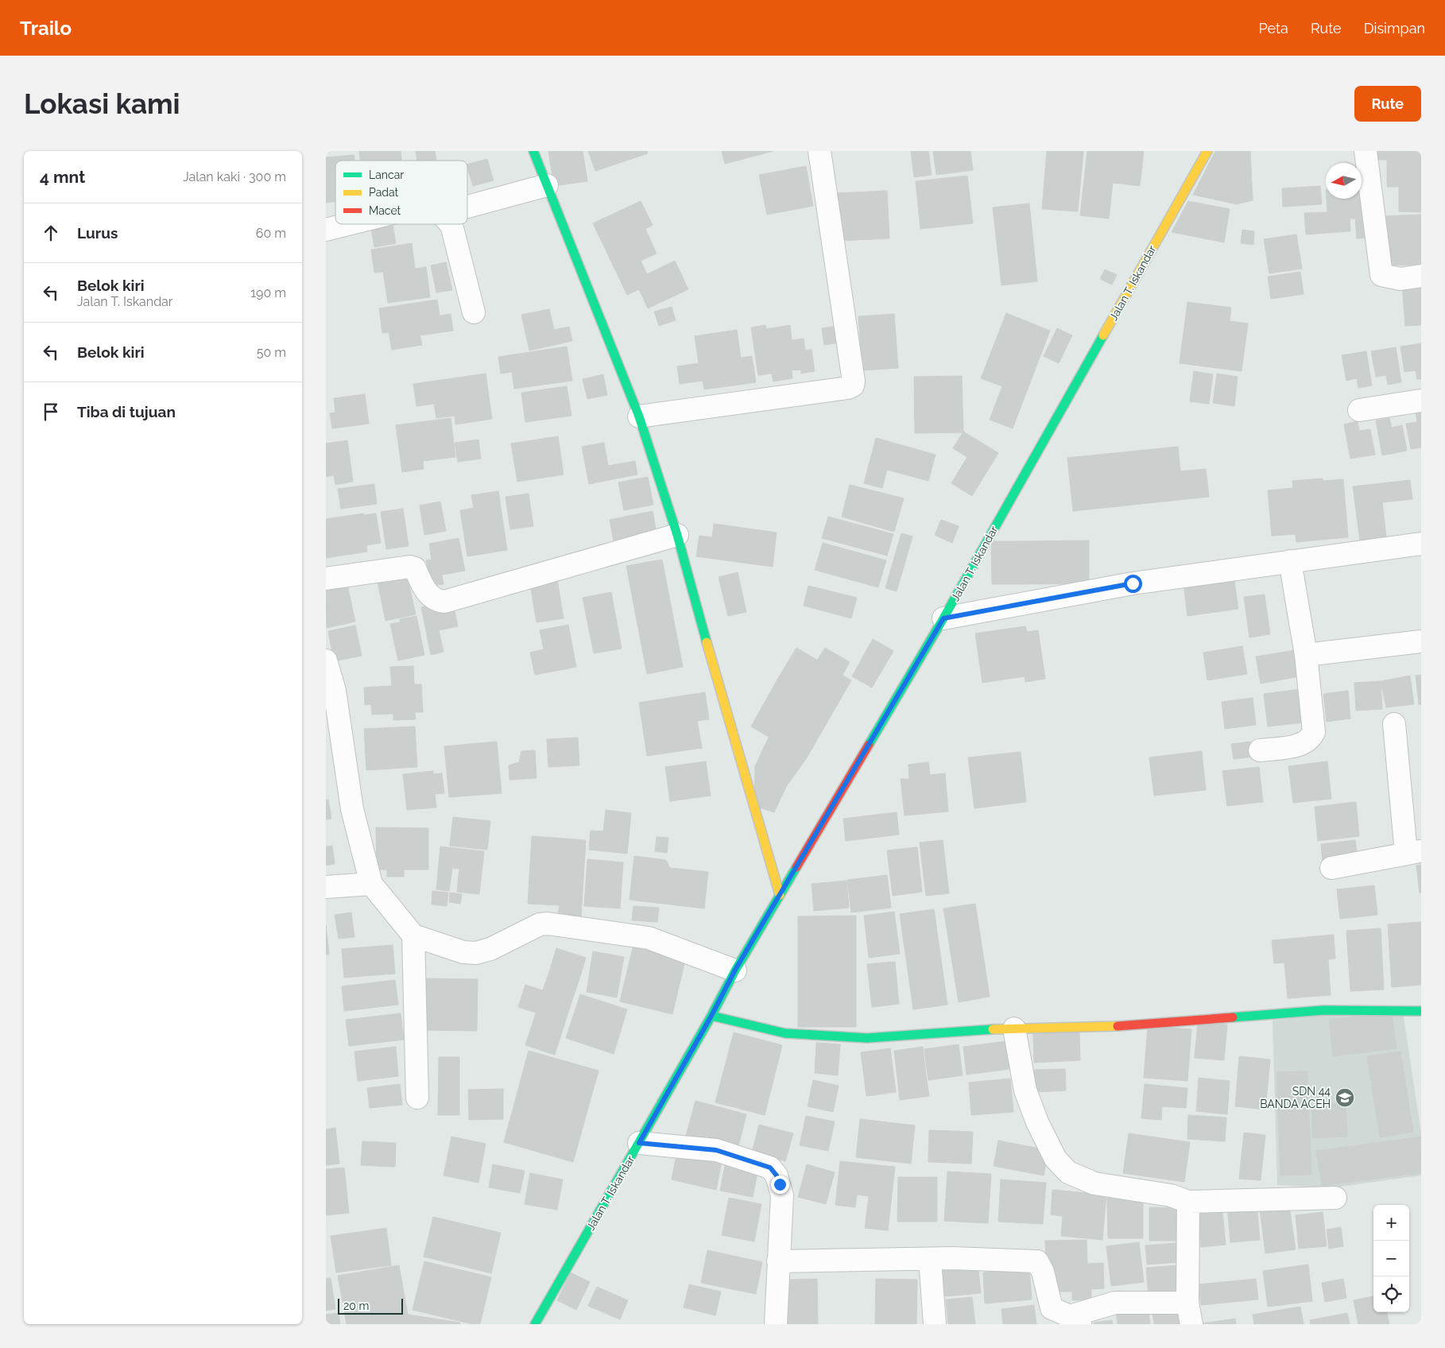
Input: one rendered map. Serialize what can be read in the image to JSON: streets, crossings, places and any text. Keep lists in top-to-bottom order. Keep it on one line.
{"streets":{"street":["Jalan T. Iskandar"]},"places":{"school or university":["SDN 44 BANDA ACEH"]},"legend":["Lancar","Padat","Macet"],"scale_bar":"20 m","north":"left","page":{"header":"Trailo","nav":["Peta","Rute","Disimpan"],"buttons":"Rute","title":"Lokasi kami","heading":["4 mnt","Jalan kaki · 300 m"],"list":[["Lurus","60 m"],["Belok kiri","Jalan T. Iskandar","190 m"],["Belok kiri","50 m"],"Tiba di tujuan"],"map_buttons":["+","−"],"scale":"20 m"}}
